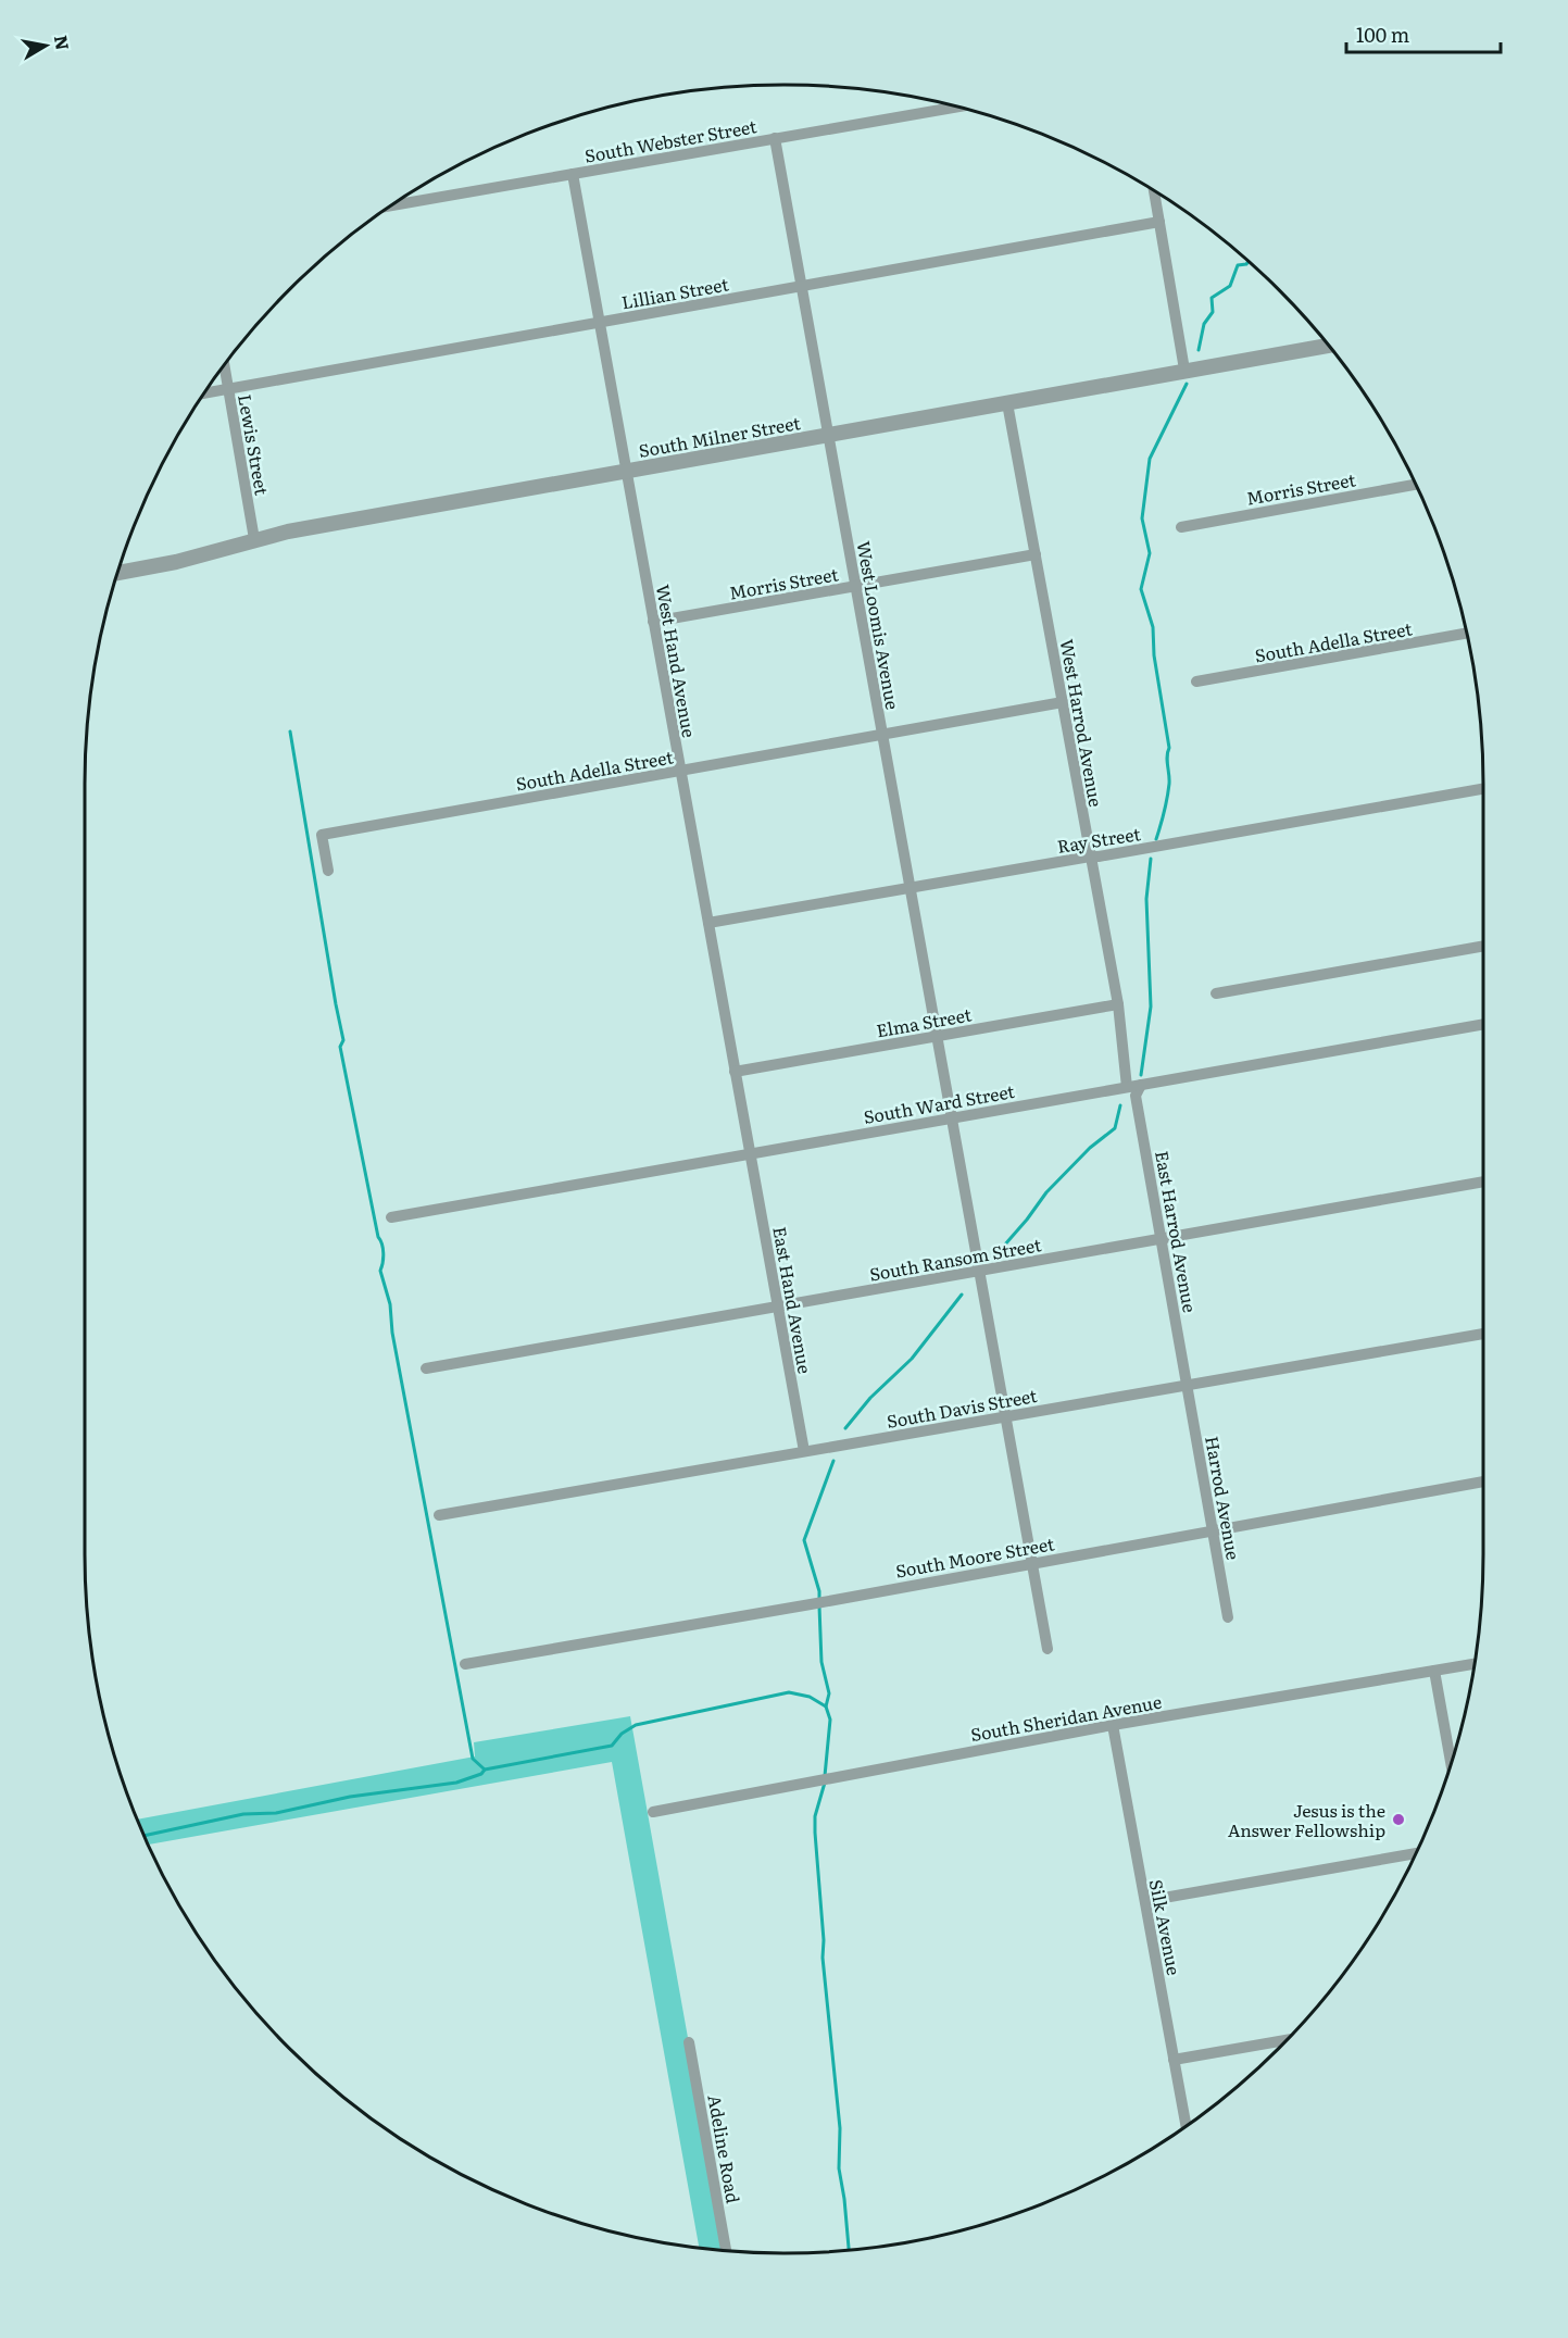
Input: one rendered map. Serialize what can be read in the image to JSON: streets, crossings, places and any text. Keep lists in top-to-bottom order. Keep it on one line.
{"streets":{"street":["South Webster Street","Lillian Street","South Milner Street","Lewis Street","Morris Street","West Loomis Avenue","South Adella Street","West Hand Avenue","West Harrod Avenue","Ray Street","Elma Street","South Ward Street","East Harrod Avenue","South Ransom Street","East Hand Avenue","South Davis Street","Harrod Avenue","South Moore Street","South Sheridan Avenue","Silk Avenue","Adeline Road"]},"crossings":[["South Webster Street","West Loomis Avenue"],["South Webster Street","West Hand Avenue"],["Lillian Street","Lewis Street"],["Lillian Street","West Loomis Avenue"],["Lillian Street","West Hand Avenue"],["South Milner Street","Lewis Street"],["South Milner Street","West Loomis Avenue"],["South Milner Street","West Hand Avenue"],["South Milner Street","West Harrod Avenue"],["Morris Street","West Loomis Avenue"],["Morris Street","West Hand Avenue"],["Morris Street","West Harrod Avenue"],["West Loomis Avenue","South Adella Street"],["West Loomis Avenue","Ray Street"],["West Loomis Avenue","Elma Street"],["West Loomis Avenue","South Ward Street"],["West Loomis Avenue","South Ransom Street"],["West Loomis Avenue","South Davis Street"],["West Loomis Avenue","South Moore Street"],["South Adella Street","West Hand Avenue"],["South Adella Street","West Harrod Avenue"],["West Hand Avenue","Ray Street"],["West Hand Avenue","Elma Street"],["West Hand Avenue","South Ward Street"],["West Hand Avenue","East Hand Avenue"],["West Harrod Avenue","Ray Street"],["West Harrod Avenue","Elma Street"],["West Harrod Avenue","South Ward Street"],["South Ward Street","East Harrod Avenue"],["South Ward Street","East Hand Avenue"],["East Harrod Avenue","South Ransom Street"],["East Harrod Avenue","South Davis Street"],["East Harrod Avenue","Harrod Avenue"],["South Ransom Street","East Hand Avenue"],["East Hand Avenue","South Davis Street"],["South Davis Street","Harrod Avenue"],["Harrod Avenue","South Moore Street"],["South Sheridan Avenue","Silk Avenue"]],"places":["Jesus is the Answer Fellowship"],"scale_bar":"100 m","north":"right"}
